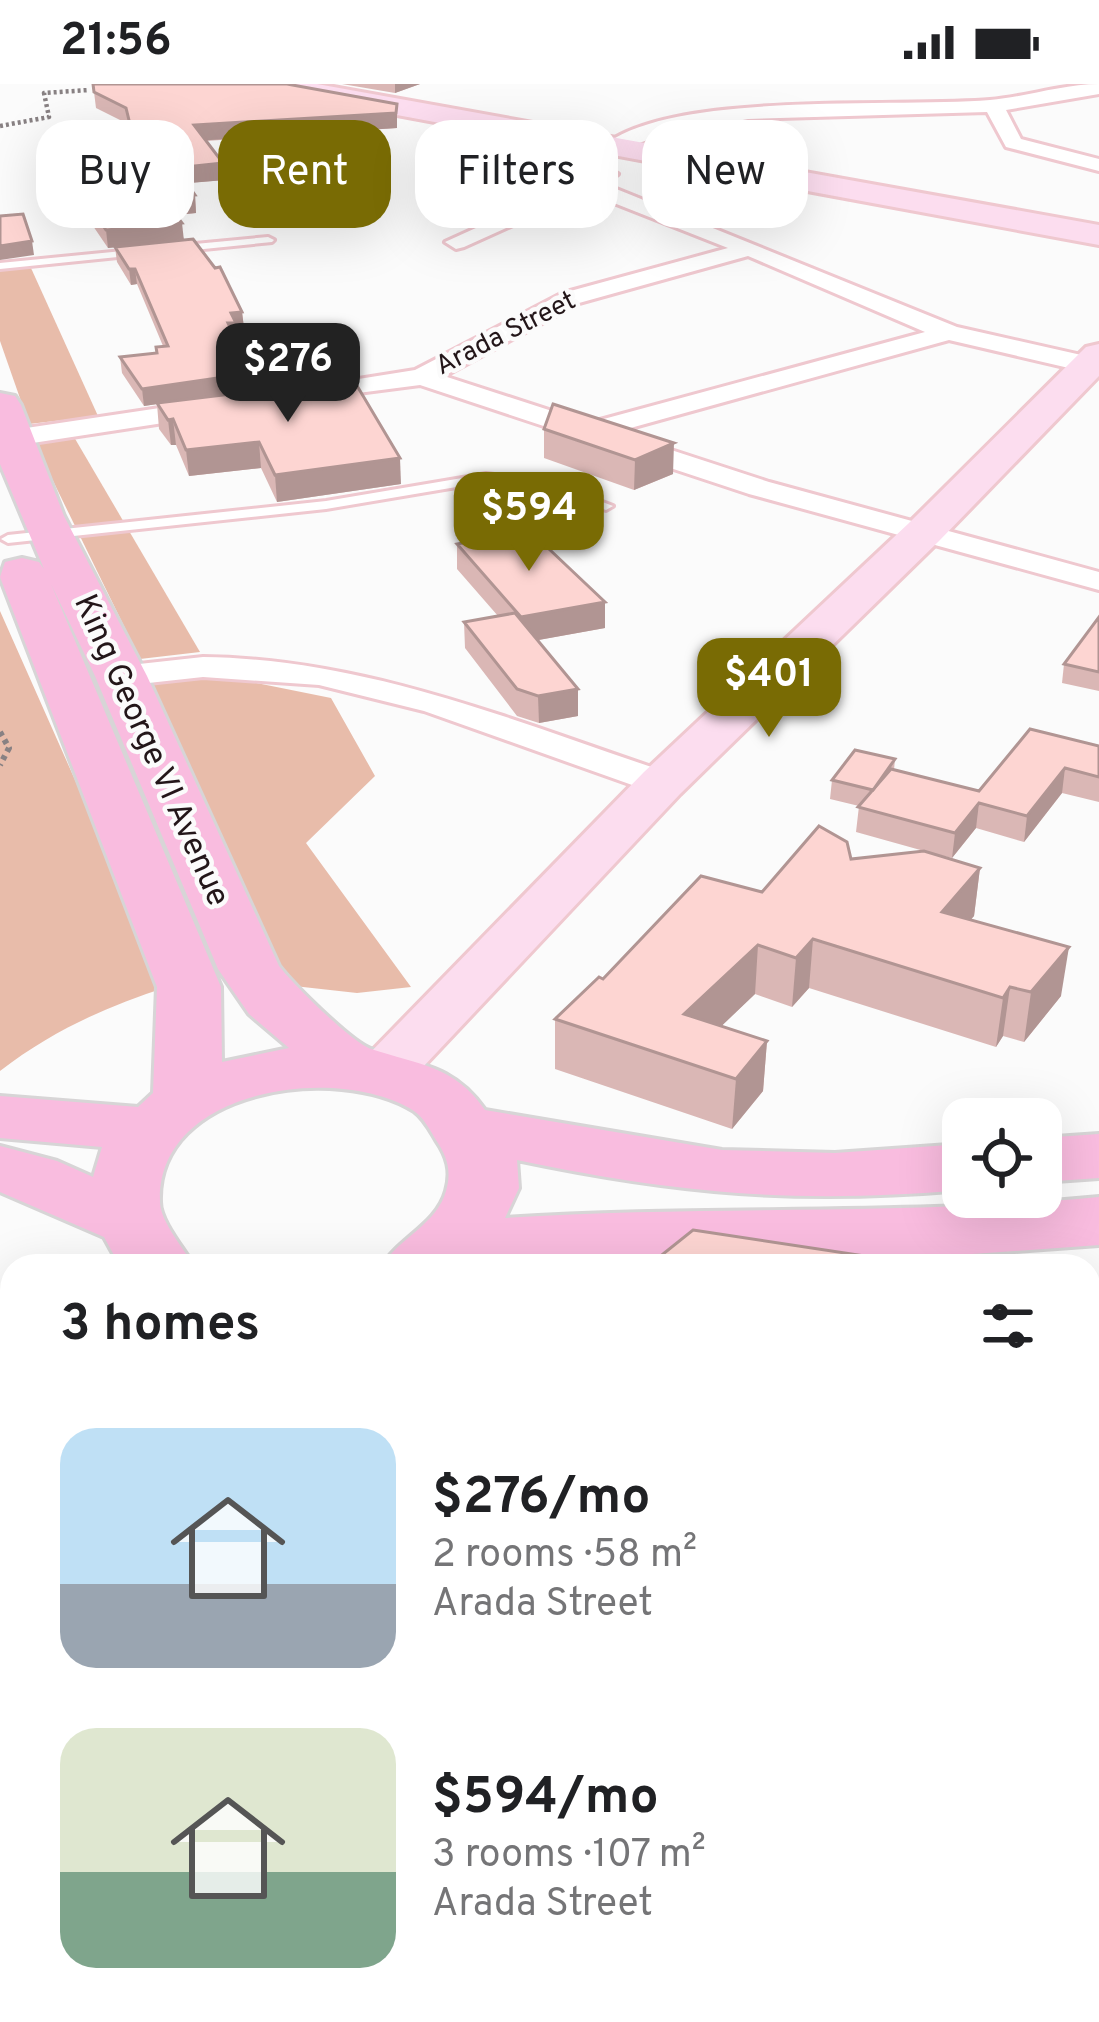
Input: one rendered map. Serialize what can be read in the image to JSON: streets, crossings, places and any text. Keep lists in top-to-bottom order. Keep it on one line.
{"streets":{"main road":["King George VI Avenue"],"street":["Arada Street"]},"page":{"status":"21:56","chip":["Buy","Rent","Filters","New"],"price":["$276","$594","$401"],"heading":"3 homes","list":[{"name":"$276/mo","note":"2 rooms · 58 m² · Arada Street"},{"name":"$594/mo","note":"3 rooms · 107 m² · Arada Street"}]}}
